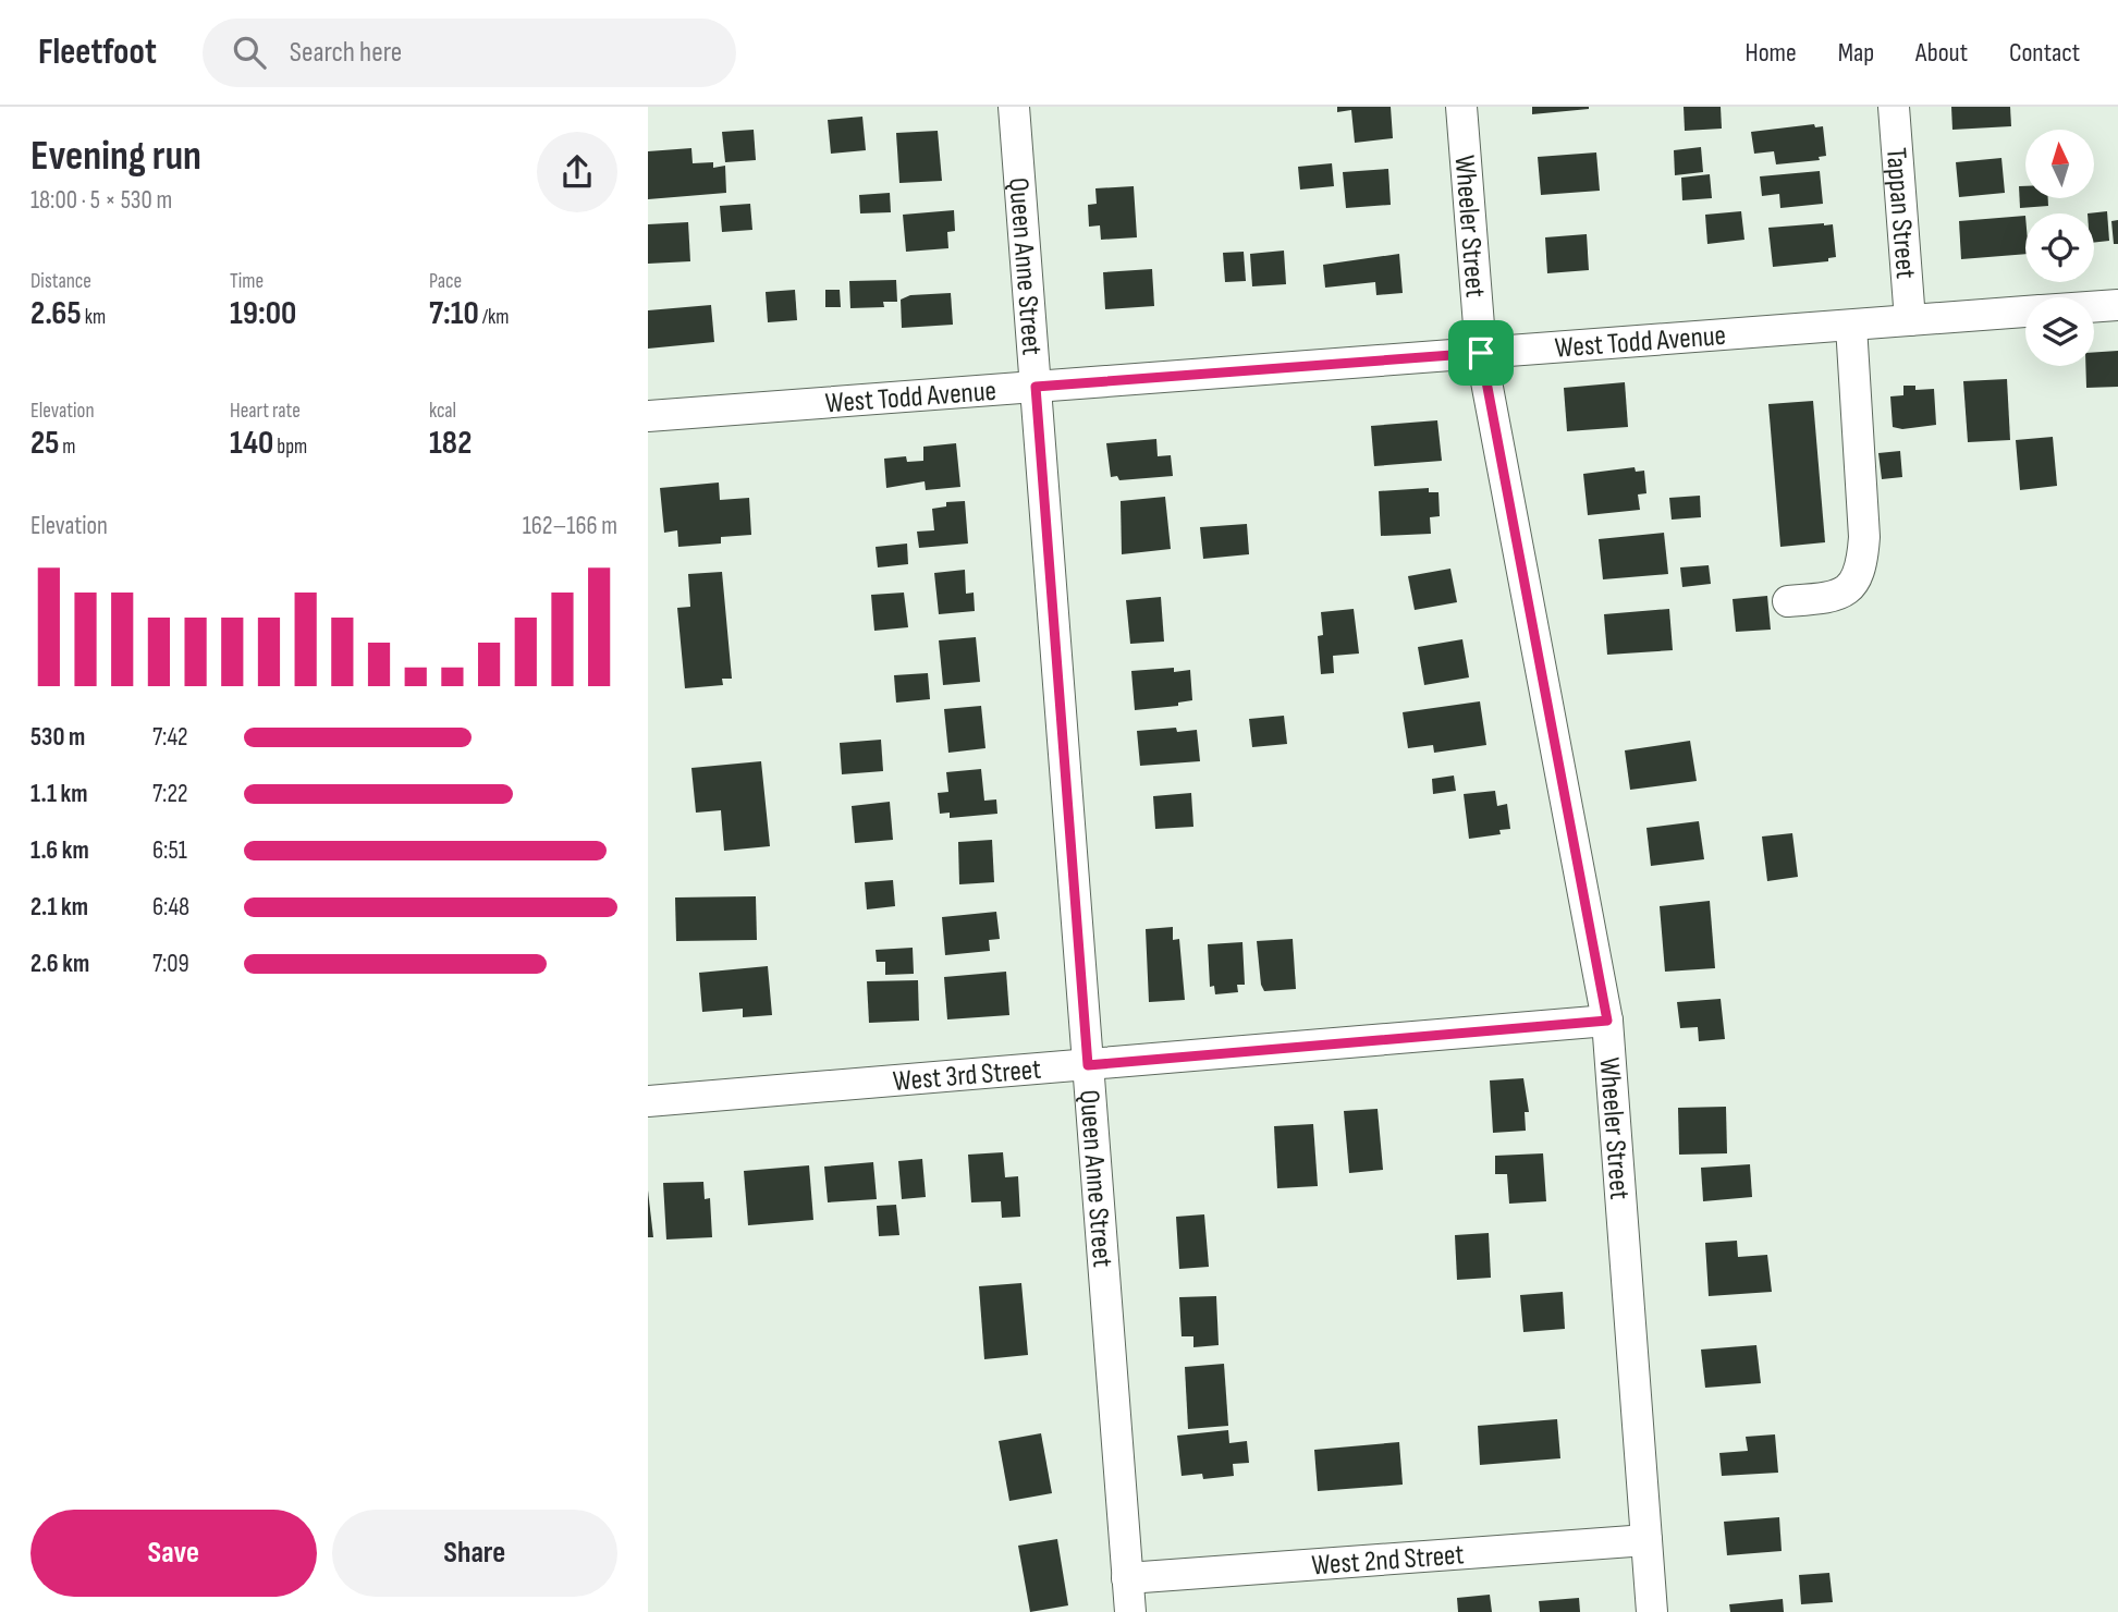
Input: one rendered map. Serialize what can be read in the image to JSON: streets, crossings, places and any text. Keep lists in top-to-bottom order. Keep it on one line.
{"streets":{"street":["Tappan Street","Wheeler Street","Queen Anne Street","West Todd Avenue","West 3rd Street","West 2nd Street"]},"crossings":[["Tappan Street","West Todd Avenue"],["Wheeler Street","West Todd Avenue"],["Wheeler Street","West 3rd Street"],["Wheeler Street","West 2nd Street"],["Queen Anne Street","West Todd Avenue"],["Queen Anne Street","West 3rd Street"],["Queen Anne Street","West 2nd Street"]],"north":"top","page":{"header":"Fleetfoot","search":"Search here","nav":["Home","Map","About","Contact"],"heading":["Evening run","18:00 · 5 × 530 m"],"stats":[["Distance","2.65 km"],["Time","19:00"],["Pace","7:10 /km"],["Elevation","25 m"],["Heart rate","140 bpm"],["kcal","182"]],"chart":["Elevation","162–166 m"],"list":[{"name":"530 m","note":"7:42"},{"name":"1.1 km","note":"7:22"},{"name":"1.6 km","note":"6:51"},{"name":"2.1 km","note":"6:48"},{"name":"2.6 km","note":"7:09"}],"buttons":["Save","Share"]}}
